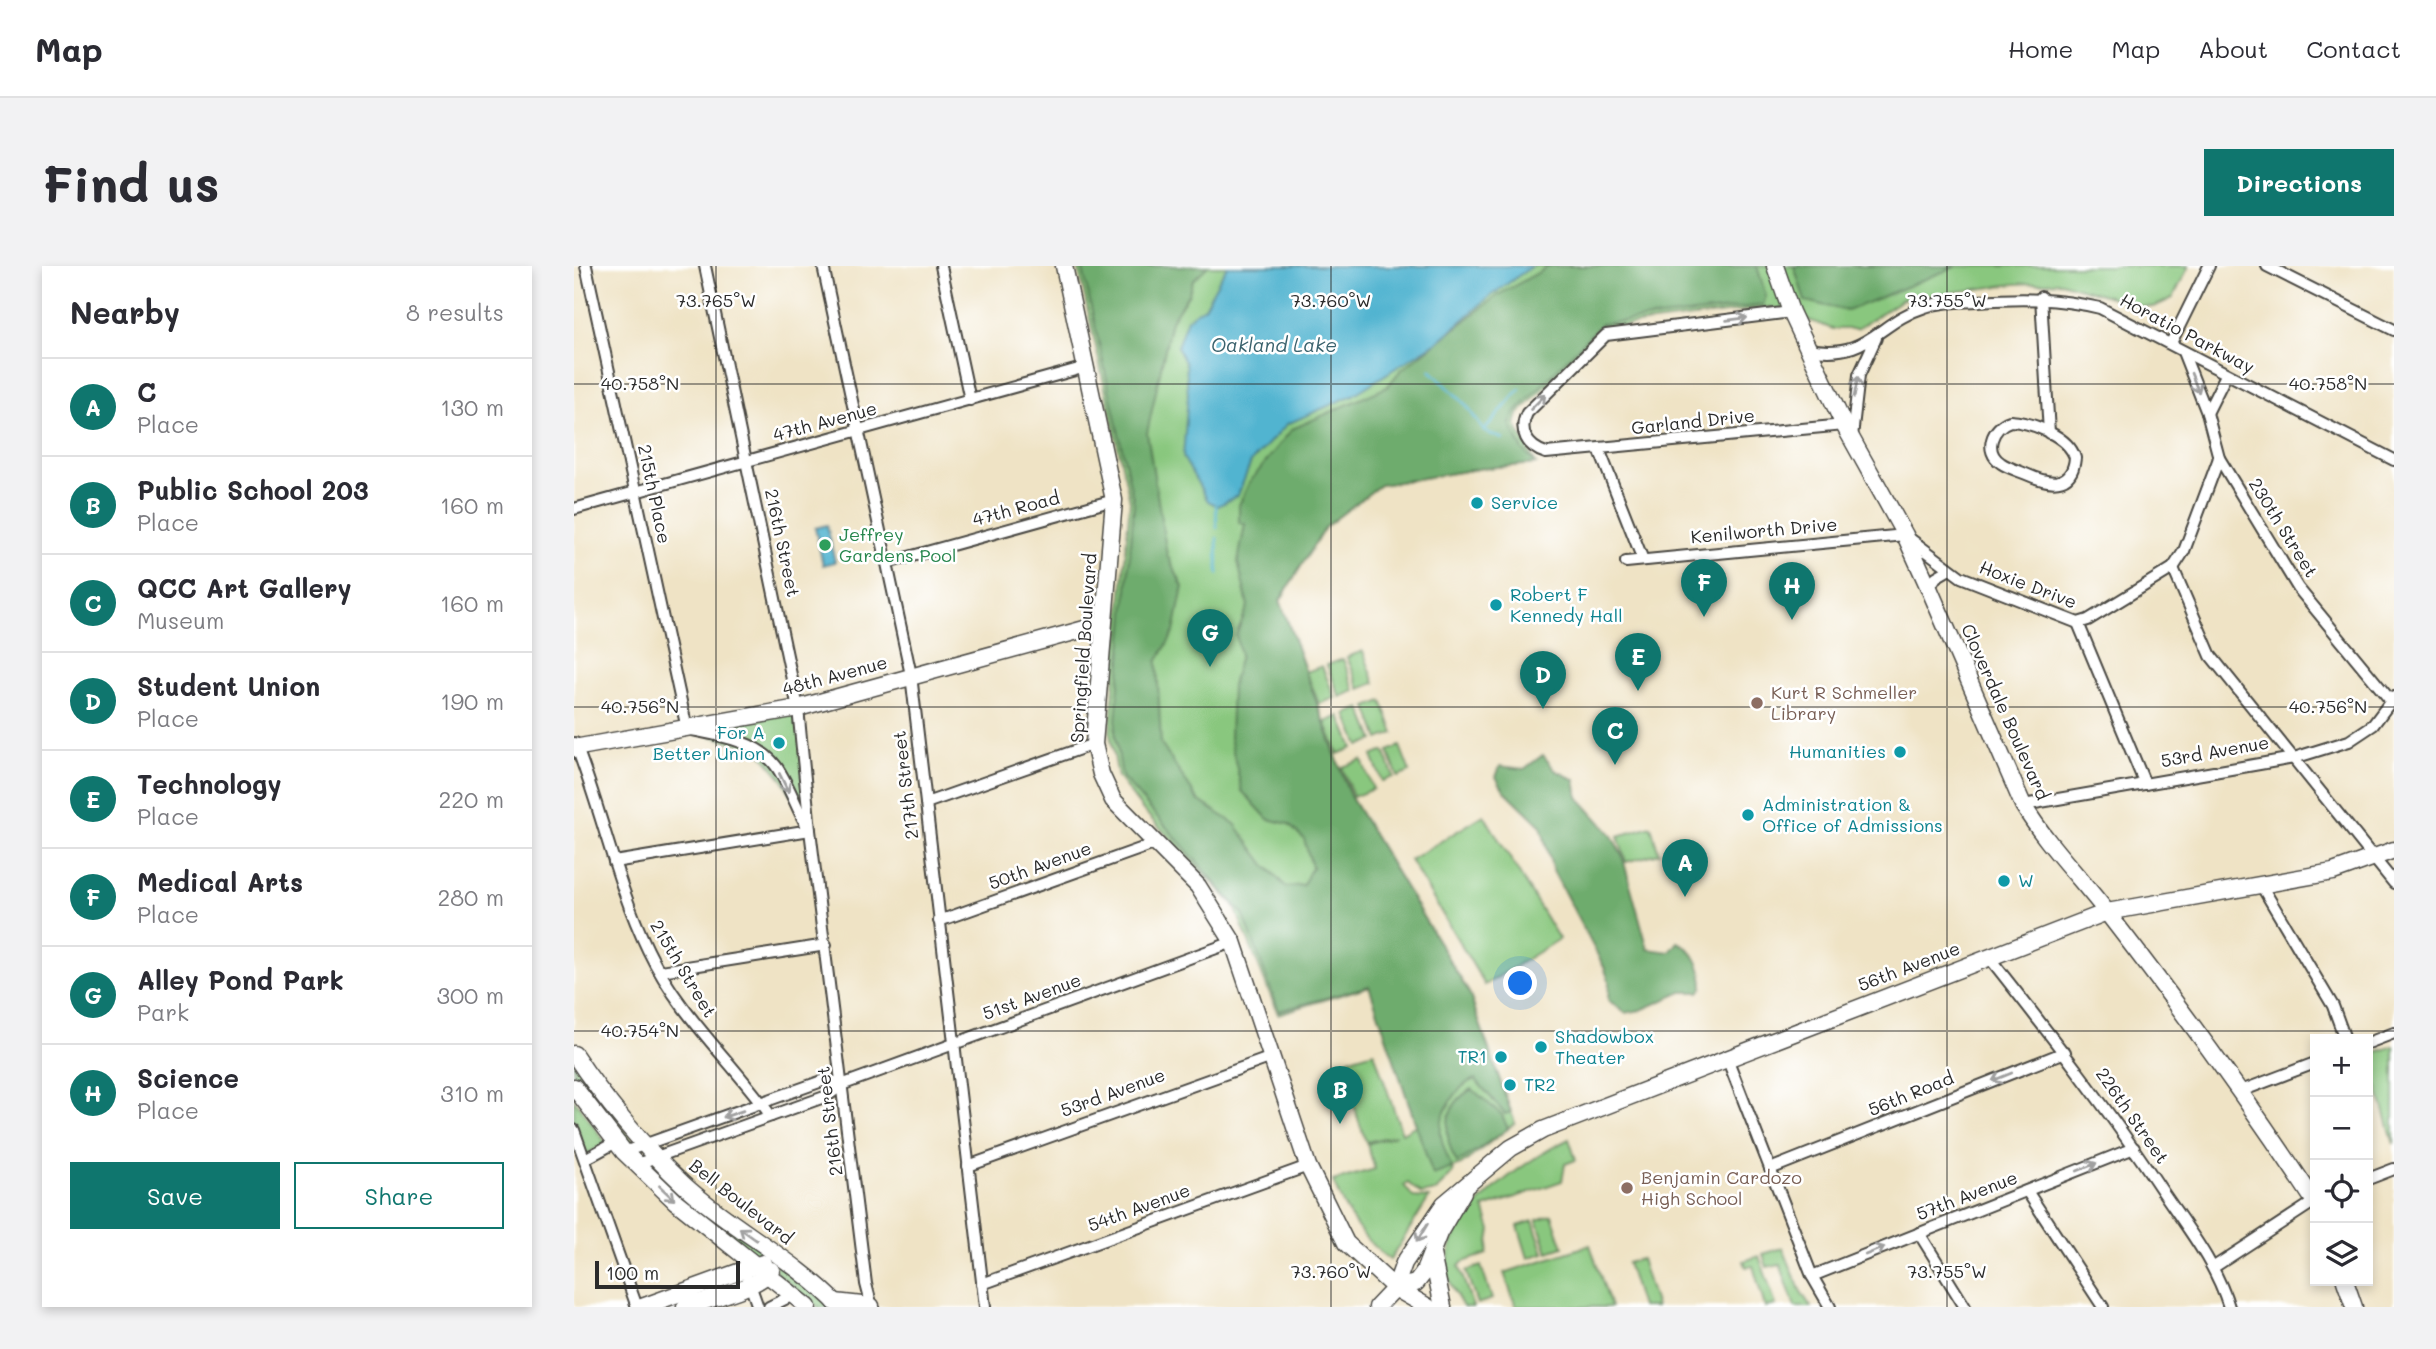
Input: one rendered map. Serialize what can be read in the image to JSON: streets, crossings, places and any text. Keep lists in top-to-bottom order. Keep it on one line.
{"streets":{"street":["Horatio Parkway","47th Avenue","Garland Drive","215th Place","47th Road","230th Street","Kenilworth Drive","216th Street","Hoxie Drive","Springfield Boulevard","48th Avenue","Cloverdale Boulevard","53rd Avenue","217th Street","50th Avenue","56th Avenue","215th Street","51st Avenue","56th Road","226th Street","57th Avenue","Bell Boulevard","54th Avenue"]},"crossings":[["Horatio Parkway","Garland Drive"],["Horatio Parkway","230th Street"],["Horatio Parkway","Cloverdale Boulevard"],["47th Avenue","215th Place"],["47th Avenue","216th Street"],["47th Avenue","Springfield Boulevard"],["47th Avenue","217th Street"],["Garland Drive","Cloverdale Boulevard"],["215th Place","216th Street"],["215th Place","48th Avenue"],["47th Road","Springfield Boulevard"],["47th Road","217th Street"],["230th Street","53rd Avenue"],["Kenilworth Drive","Hoxie Drive"],["Kenilworth Drive","Cloverdale Boulevard"],["216th Street","48th Avenue"],["216th Street","51st Avenue"],["Hoxie Drive","Cloverdale Boulevard"],["Springfield Boulevard","48th Avenue"],["Springfield Boulevard","53rd Avenue"],["Springfield Boulevard","50th Avenue"],["Springfield Boulevard","56th Avenue"],["Springfield Boulevard","51st Avenue"],["Springfield Boulevard","54th Avenue"],["48th Avenue","217th Street"],["48th Avenue","215th Street"],["Cloverdale Boulevard","53rd Avenue"],["Cloverdale Boulevard","56th Avenue"],["53rd Avenue","217th Street"],["217th Street","50th Avenue"],["217th Street","51st Avenue"],["217th Street","54th Avenue"],["56th Avenue","226th Street"],["215th Street","51st Avenue"],["51st Avenue","Bell Boulevard"],["56th Road","226th Street"],["226th Street","57th Avenue"]],"one_way":["56th Road","57th Avenue"],"water":["Oakland Lake"],"places":["Service","Jeffrey Gardens Pool","Robert F Kennedy Hall","Kurt R Schmeller Library","For A Better Union","Humanities","Administration & Office of Admissions","W","Shadowbox Theater","TR1","TR2","Benjamin Cardozo High School"],"scale_bar":"100 m","page":{"header":"Map","nav":["Home","Map","About","Contact"],"buttons":["Directions",["Save","Share"]],"title":"Find us","heading":["Nearby","8 results"],"list":[{"mark":"A","name":"C","note":"Place","value":"130 m"},{"mark":"B","name":"Public School 203","note":"Place","value":"160 m"},{"mark":"C","name":"QCC Art Gallery","note":"Museum","value":"160 m"},{"mark":"D","name":"Student Union","note":"Place","value":"190 m"},{"mark":"E","name":"Technology","note":"Place","value":"220 m"},{"mark":"F","name":"Medical Arts","note":"Place","value":"280 m"},{"mark":"G","name":"Alley Pond Park","note":"Park","value":"300 m"},{"mark":"H","name":"Science","note":"Place","value":"310 m"}],"pins":["F","H","G","E","D","C","A","B"],"map_buttons":["+","−"],"scale":"100 m"},"coordinates":["73.765°W","73.760°W","73.755°W","40.758°N","40.756°N","40.754°N"]}
